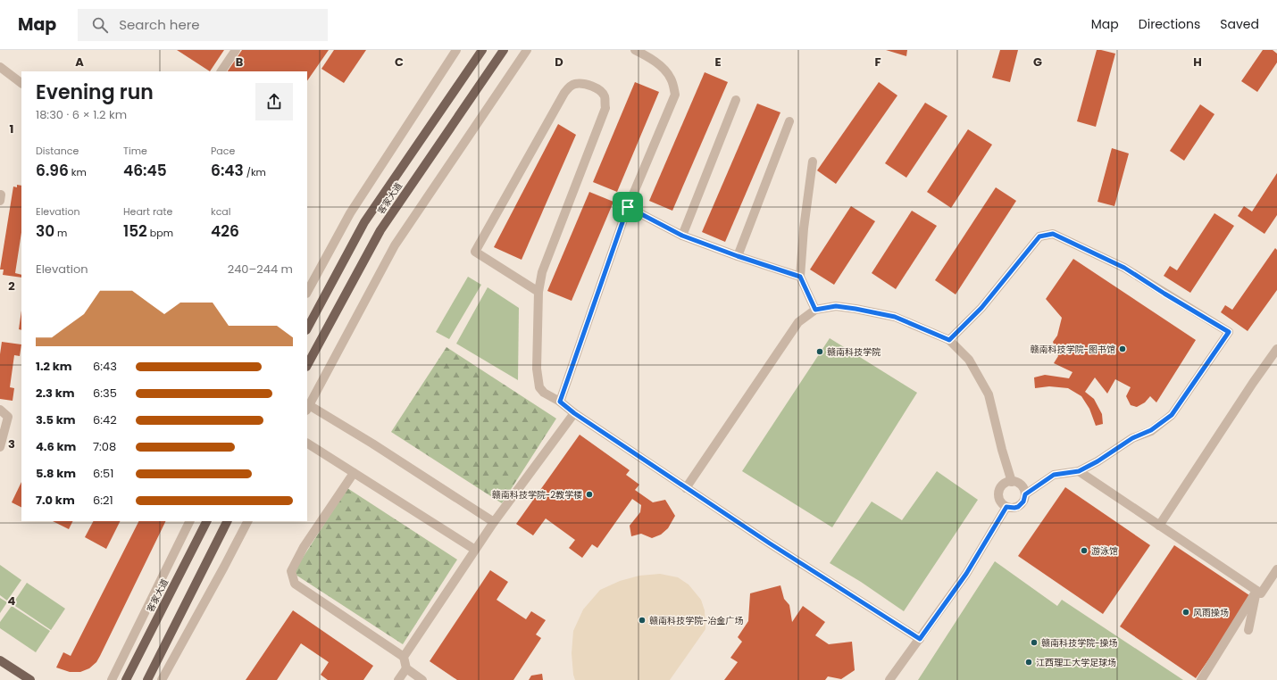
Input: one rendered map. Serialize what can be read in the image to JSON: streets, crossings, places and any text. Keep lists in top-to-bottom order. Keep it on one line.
{"streets":{"main road":["客家大道"]},"places":["赣南科技学院-图书馆","赣南科技学院","赣南科技学院-2教学楼","游泳馆","风雨操场","赣南科技学院-冶金广场","赣南科技学院-操场","江西理工大学足球场"],"page":{"header":"Map","search":"Search here","nav":["Map","Directions","Saved"],"heading":["Evening run","18:30 · 6 × 1.2 km"],"stats":[["Distance","6.96 km"],["Time","46:45"],["Pace","6:43 /km"],["Elevation","30 m"],["Heart rate","152 bpm"],["kcal","426"]],"chart":["Elevation","240–244 m"],"list":[{"name":"1.2 km","note":"6:43"},{"name":"2.3 km","note":"6:35"},{"name":"3.5 km","note":"6:42"},{"name":"4.6 km","note":"7:08"},{"name":"5.8 km","note":"6:51"},{"name":"7.0 km","note":"6:21"}]},"grid":{"columns":["A","B","C","D","E","F","G","H"],"rows":["1","2","3","4"]}}
